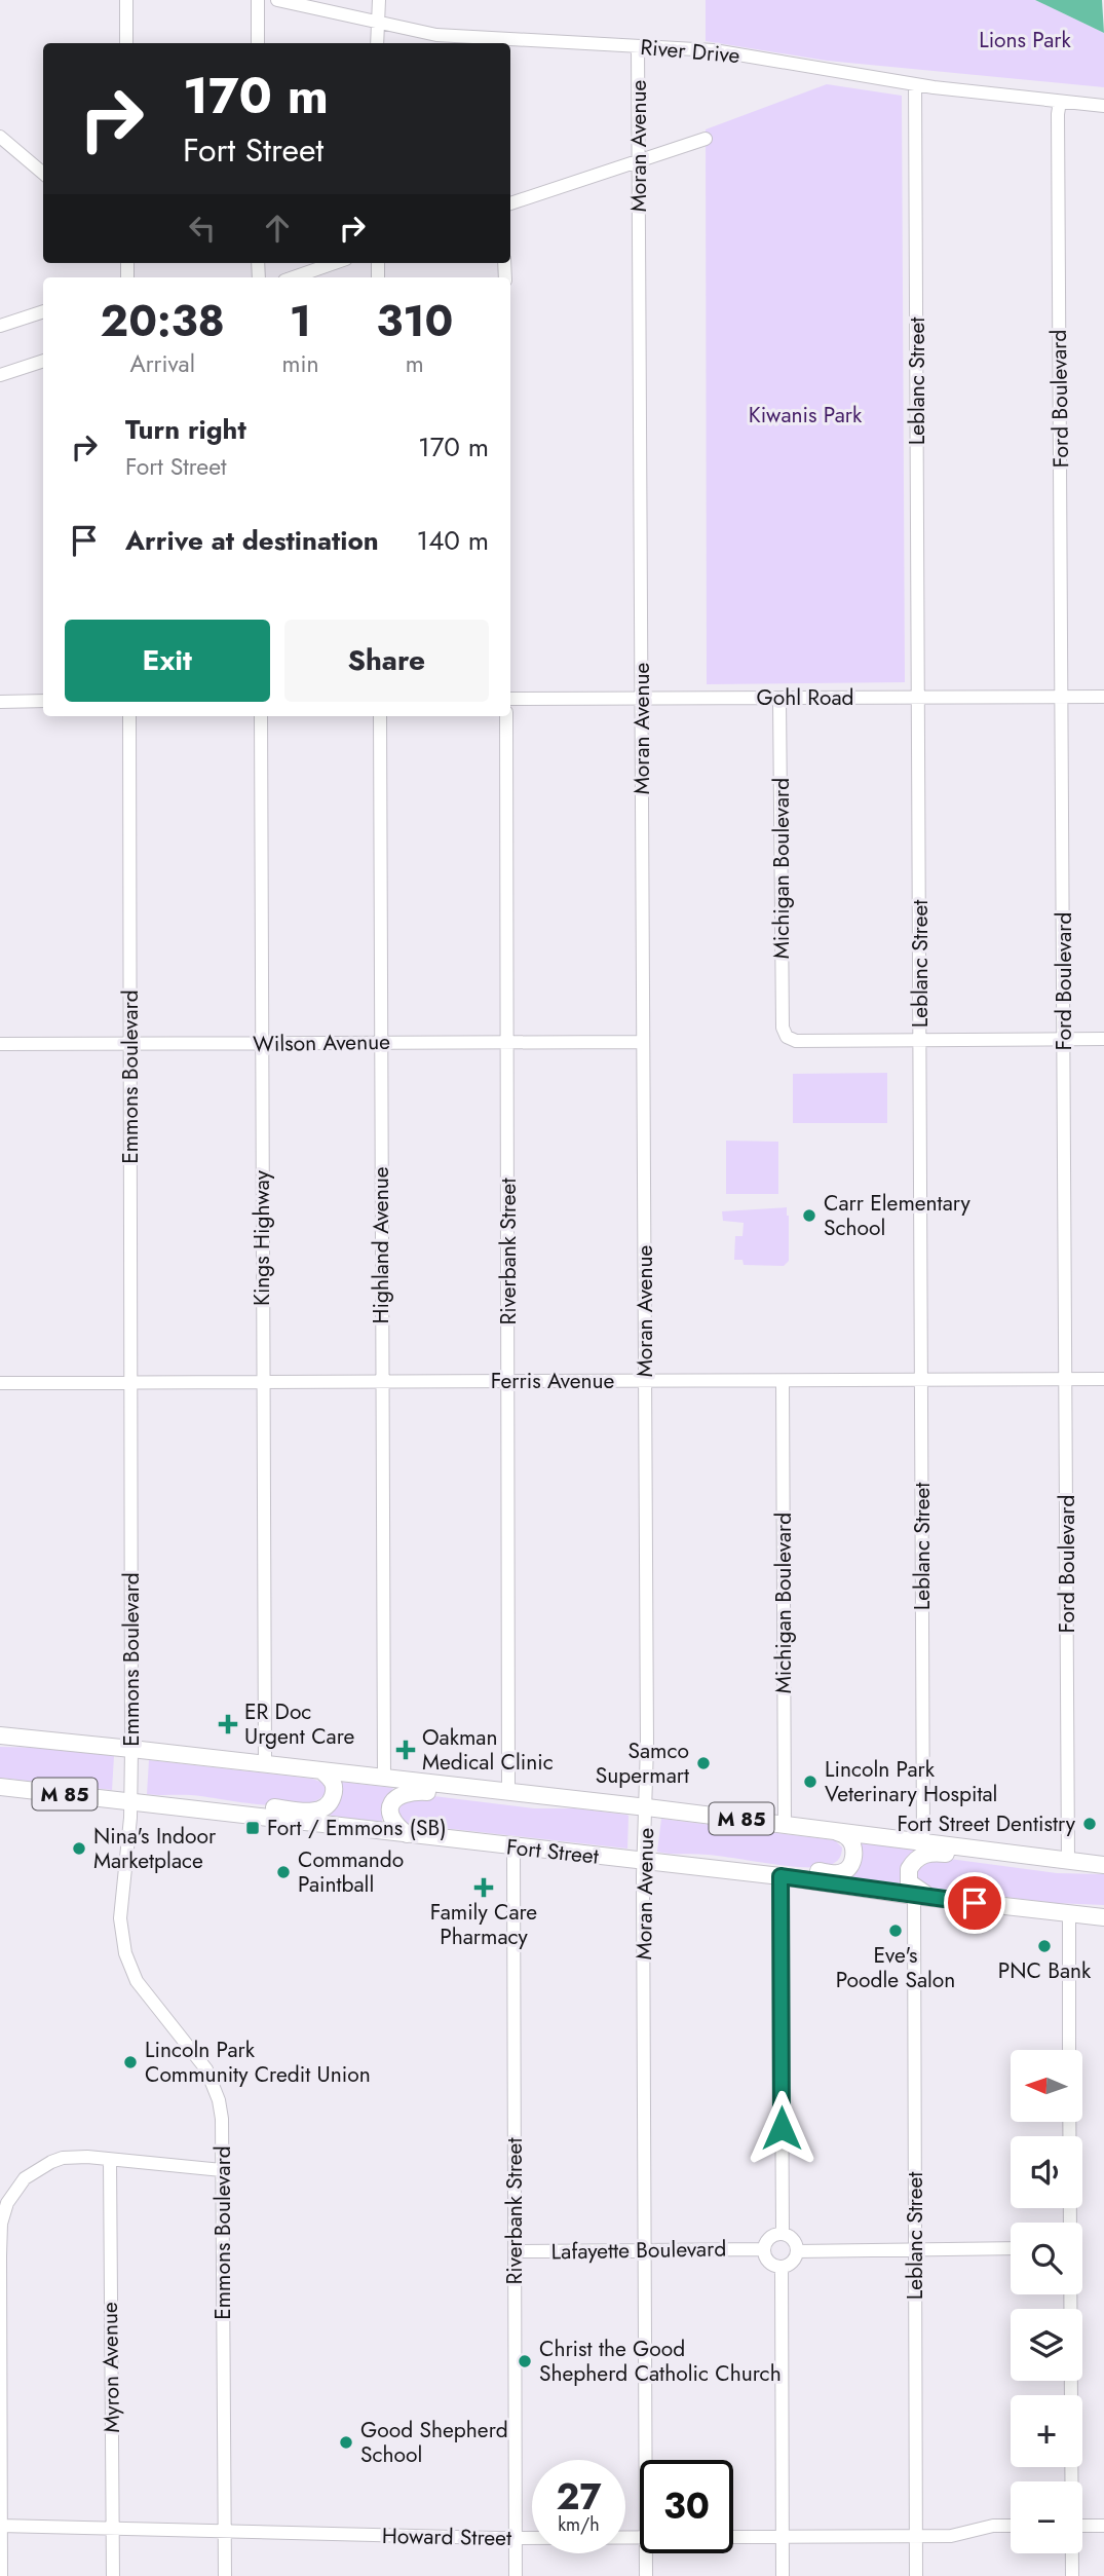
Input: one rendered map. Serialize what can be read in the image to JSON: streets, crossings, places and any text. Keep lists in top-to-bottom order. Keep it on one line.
{"streets":{"main road":["M 85","Fort Street"],"street":["River Drive","Moran Avenue","Leblanc Street","Ford Boulevard","Gohl Road","Michigan Boulevard","Wilson Avenue","Emmons Boulevard","Kings Highway","Highland Avenue","Riverbank Street","Ferris Avenue","Lafayette Boulevard","Myron Avenue","Howard Street"]},"crossings":[["River Drive","Moran Avenue"],["River Drive","Leblanc Street"],["River Drive","Ford Boulevard"],["Moran Avenue","Gohl Road"],["Moran Avenue","Wilson Avenue"],["Moran Avenue","Ferris Avenue"],["Moran Avenue","M 85"],["Moran Avenue","Fort Street"],["Moran Avenue","Lafayette Boulevard"],["Leblanc Street","Gohl Road"],["Leblanc Street","Michigan Boulevard"],["Leblanc Street","Ferris Avenue"],["Leblanc Street","M 85"],["Leblanc Street","Fort Street"],["Leblanc Street","Howard Street"],["Ford Boulevard","Gohl Road"],["Ford Boulevard","Ferris Avenue"],["Ford Boulevard","M 85"],["Gohl Road","Michigan Boulevard"],["Michigan Boulevard","Ferris Avenue"],["Michigan Boulevard","M 85"],["Wilson Avenue","Emmons Boulevard"],["Wilson Avenue","Kings Highway"],["Wilson Avenue","Highland Avenue"],["Wilson Avenue","Riverbank Street"],["Emmons Boulevard","Ferris Avenue"],["Emmons Boulevard","M 85"],["Emmons Boulevard","Fort Street"],["Emmons Boulevard","Howard Street"],["Kings Highway","Ferris Avenue"],["Kings Highway","M 85"],["Highland Avenue","Ferris Avenue"],["Highland Avenue","M 85"],["Riverbank Street","Ferris Avenue"],["Riverbank Street","M 85"],["Riverbank Street","Fort Street"],["Riverbank Street","Lafayette Boulevard"],["Riverbank Street","Howard Street"],["Myron Avenue","Howard Street"]],"parks":["Lions Park","Kiwanis Park"],"places":{"other":["Carr Elementary School","Samco Supermart","Lincoln Park Veterinary Hospital","Fort Street Dentistry","Nina's Indoor Marketplace","Commando Paintball","Eve's Poodle Salon","PNC Bank","Lincoln Park Community Credit Union","Christ the Good Shepherd Catholic Church","Good Shepherd School"],"health":["ER Doc Urgent Care","Oakman Medical Clinic","Family Care Pharmacy"],"transit":["Fort / Emmons (SB)"]},"north":"left","page":{"turn":["170 m","Fort Street"],"eta":["20:38","Arrival","1","min","310","m"],"list":[{"name":"Turn right","note":"Fort Street","value":"170 m"},{"name":"Arrive at destination","value":"140 m"}],"buttons":["Exit","Share"],"map_buttons":["+","−"],"speed":"27 km/h","limit":"30"}}
